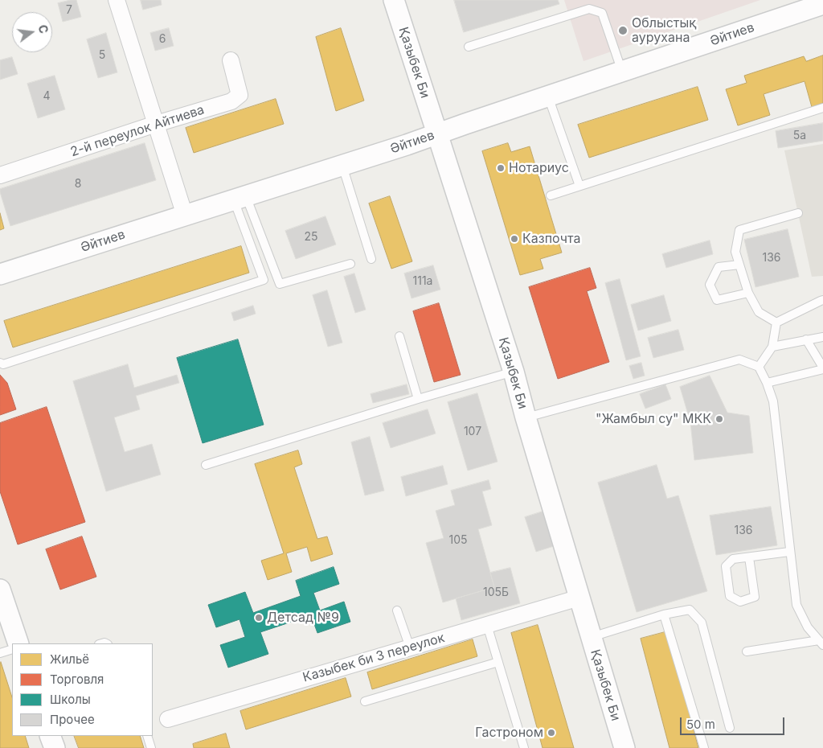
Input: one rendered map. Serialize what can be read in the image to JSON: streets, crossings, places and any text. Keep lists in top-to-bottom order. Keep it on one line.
{"streets":{"street":["Әйтиев","Қазыбек Би","2-й переулок Айтиева","Казыбек би 3 переулок"]},"crossings":[["Әйтиев","Қазыбек Би"],["Қазыбек Би","Казыбек би 3 переулок"]],"places":["Облыстық аурухана","Нотариус","Казпочта","\"Жамбыл су\" МКК","Детсад №9","Гастроном"],"house_numbers":["7","6","5","4","5а","8","25","136","111а","107","136","105","105Б"],"legend":["Жильё","Торговля","Школы","Прочее"],"scale_bar":"50 m","north":"right"}
